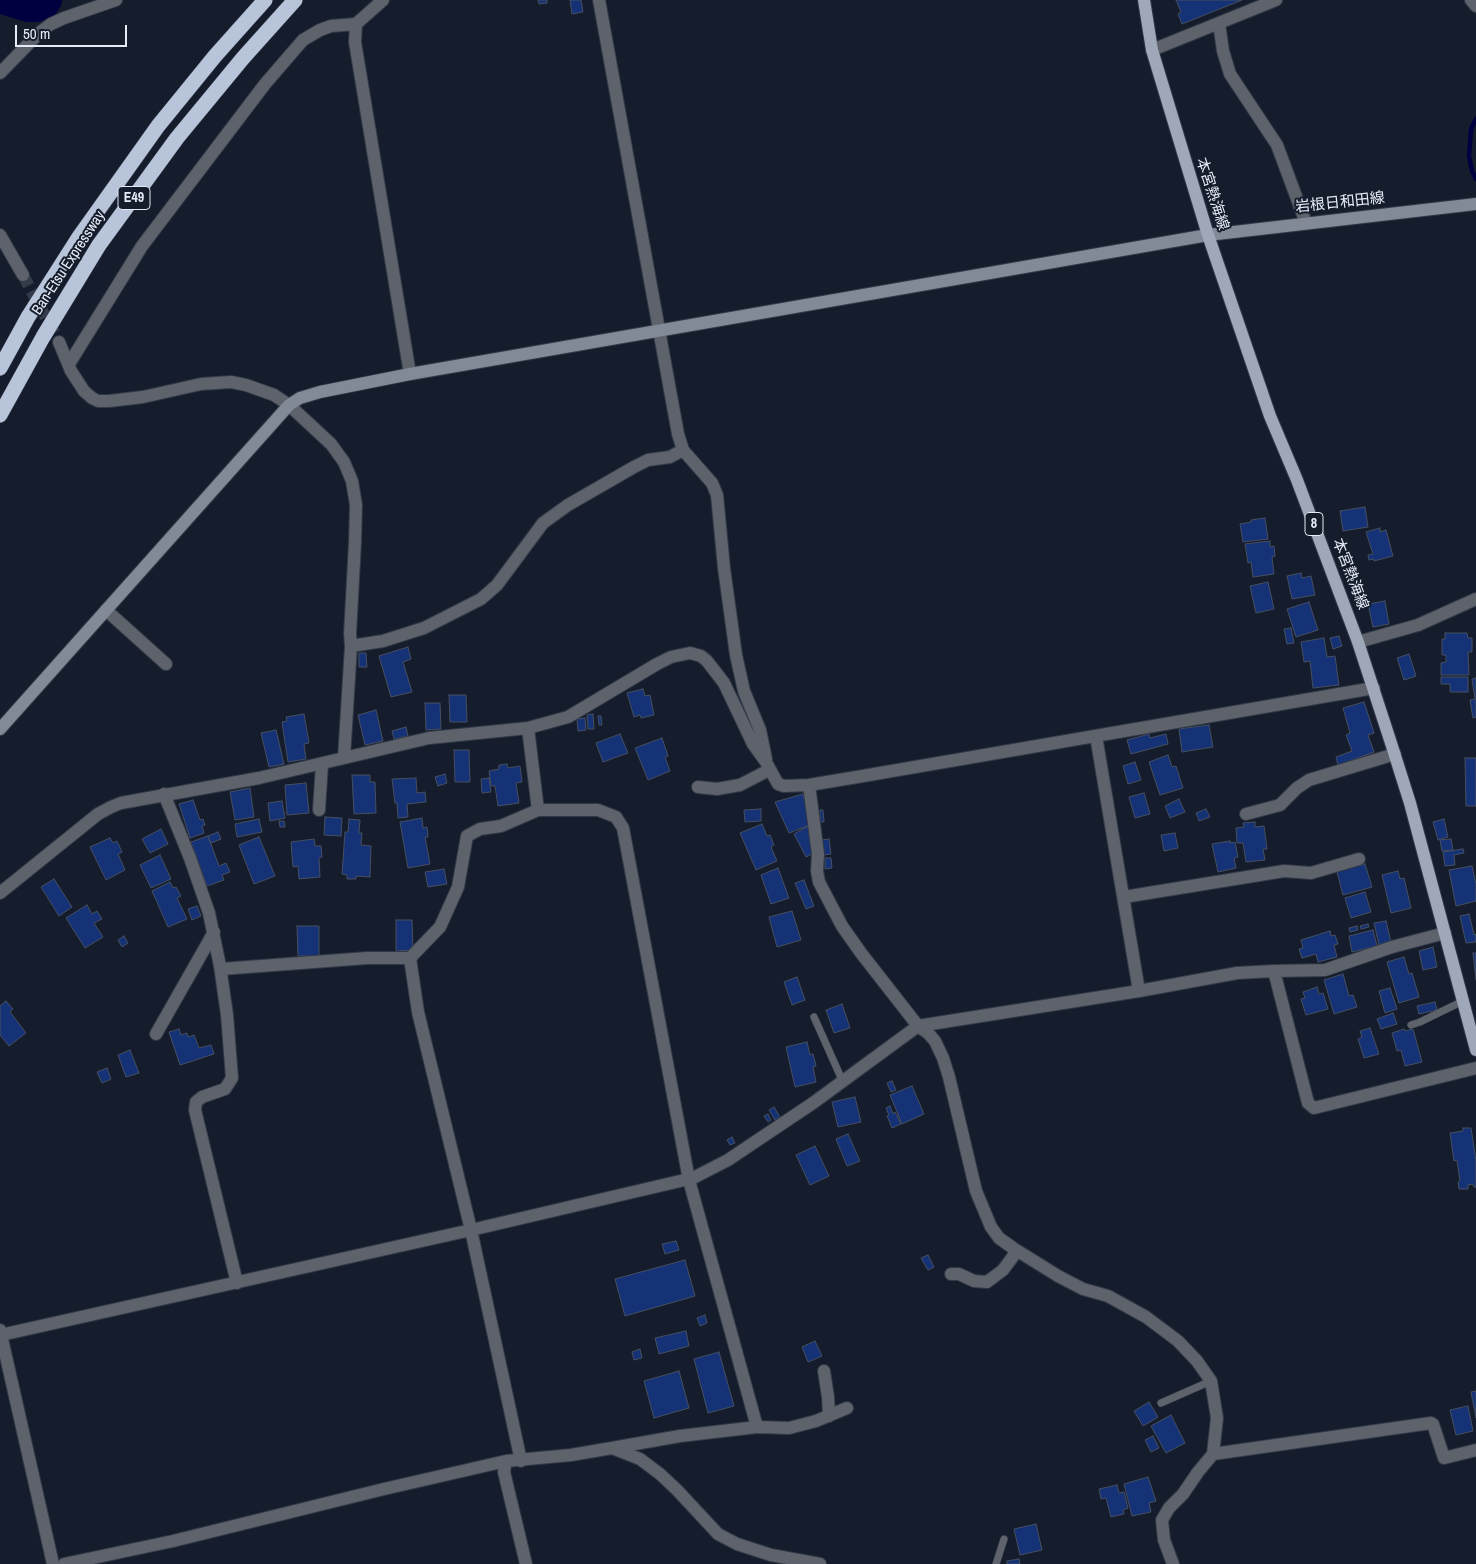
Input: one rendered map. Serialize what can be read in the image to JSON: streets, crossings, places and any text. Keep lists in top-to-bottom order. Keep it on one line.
{"streets":{"highway":["E49","Ban-Etsu Expressway"],"main road":["本宮熱海線","8"],"street":["岩根日和田線"]},"crossings":[["本宮熱海線","岩根日和田線"]],"scale_bar":"50 m"}
